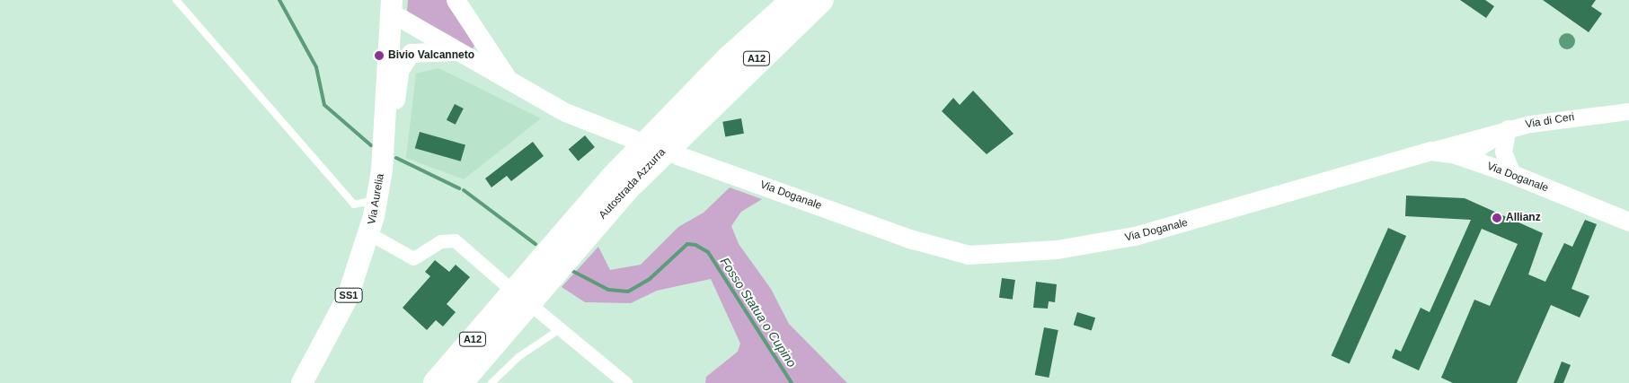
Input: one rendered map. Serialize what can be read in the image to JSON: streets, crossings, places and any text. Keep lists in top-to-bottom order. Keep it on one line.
{"streets":{"highway":["A12","Autostrada Azzurra"],"main road":["Via Doganale","Via Aurelia","SS1"],"street":["Via di Ceri"]},"crossings":[["Via di Ceri","Via Doganale"],["Via Doganale","Autostrada Azzurra"]],"water":["Fosso Statua o Cupino"],"places":["Bivio Valcanneto","Allianz"]}
